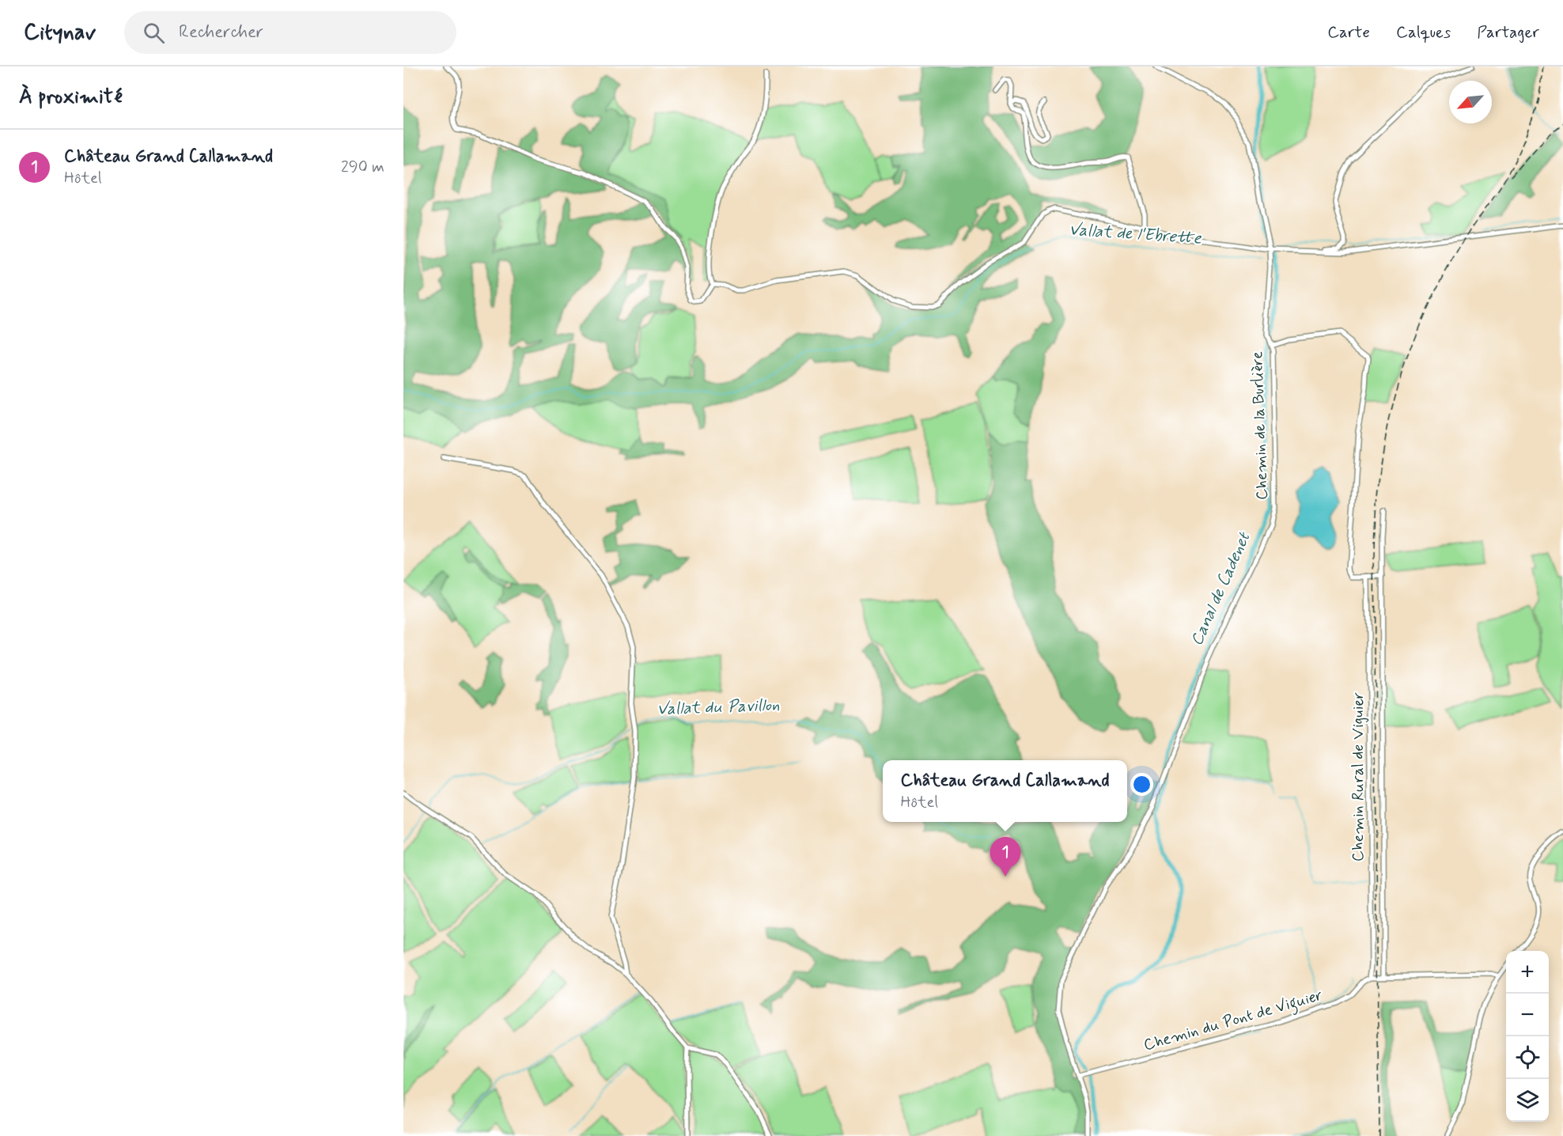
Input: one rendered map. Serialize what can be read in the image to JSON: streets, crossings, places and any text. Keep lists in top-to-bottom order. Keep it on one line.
{"streets":{"street":["Chemin de la Burlière","Chemin Rural de Viguier","Chemin du Pont de Viguier"]},"crossings":[["Chemin de la Burlière","Chemin du Pont de Viguier"],["Chemin Rural de Viguier","Chemin du Pont de Viguier"]],"water":["Vallat de l'Ebrette","Canal de Cadenet","Vallat du Pavillon"],"north":"bottom left","page":{"header":"Citynav","search":"Rechercher","nav":["Carte","Calques","Partager"],"heading":"À proximité","list":[{"mark":"1","name":"Château Grand Callamand","note":"Hôtel","value":"290 m"}],"popup":["Château Grand Callamand","Hôtel"],"pins":"1","map_buttons":["+","−"]}}
